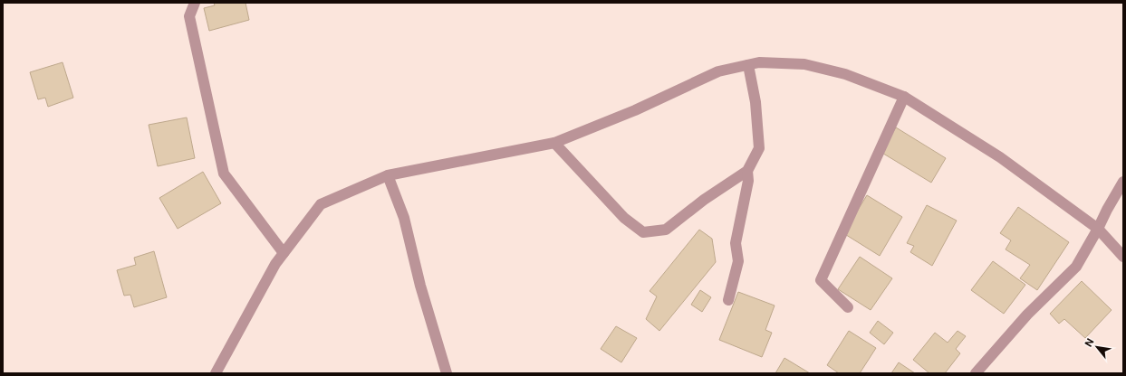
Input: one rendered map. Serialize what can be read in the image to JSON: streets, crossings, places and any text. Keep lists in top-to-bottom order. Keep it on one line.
{"north":"top left"}
